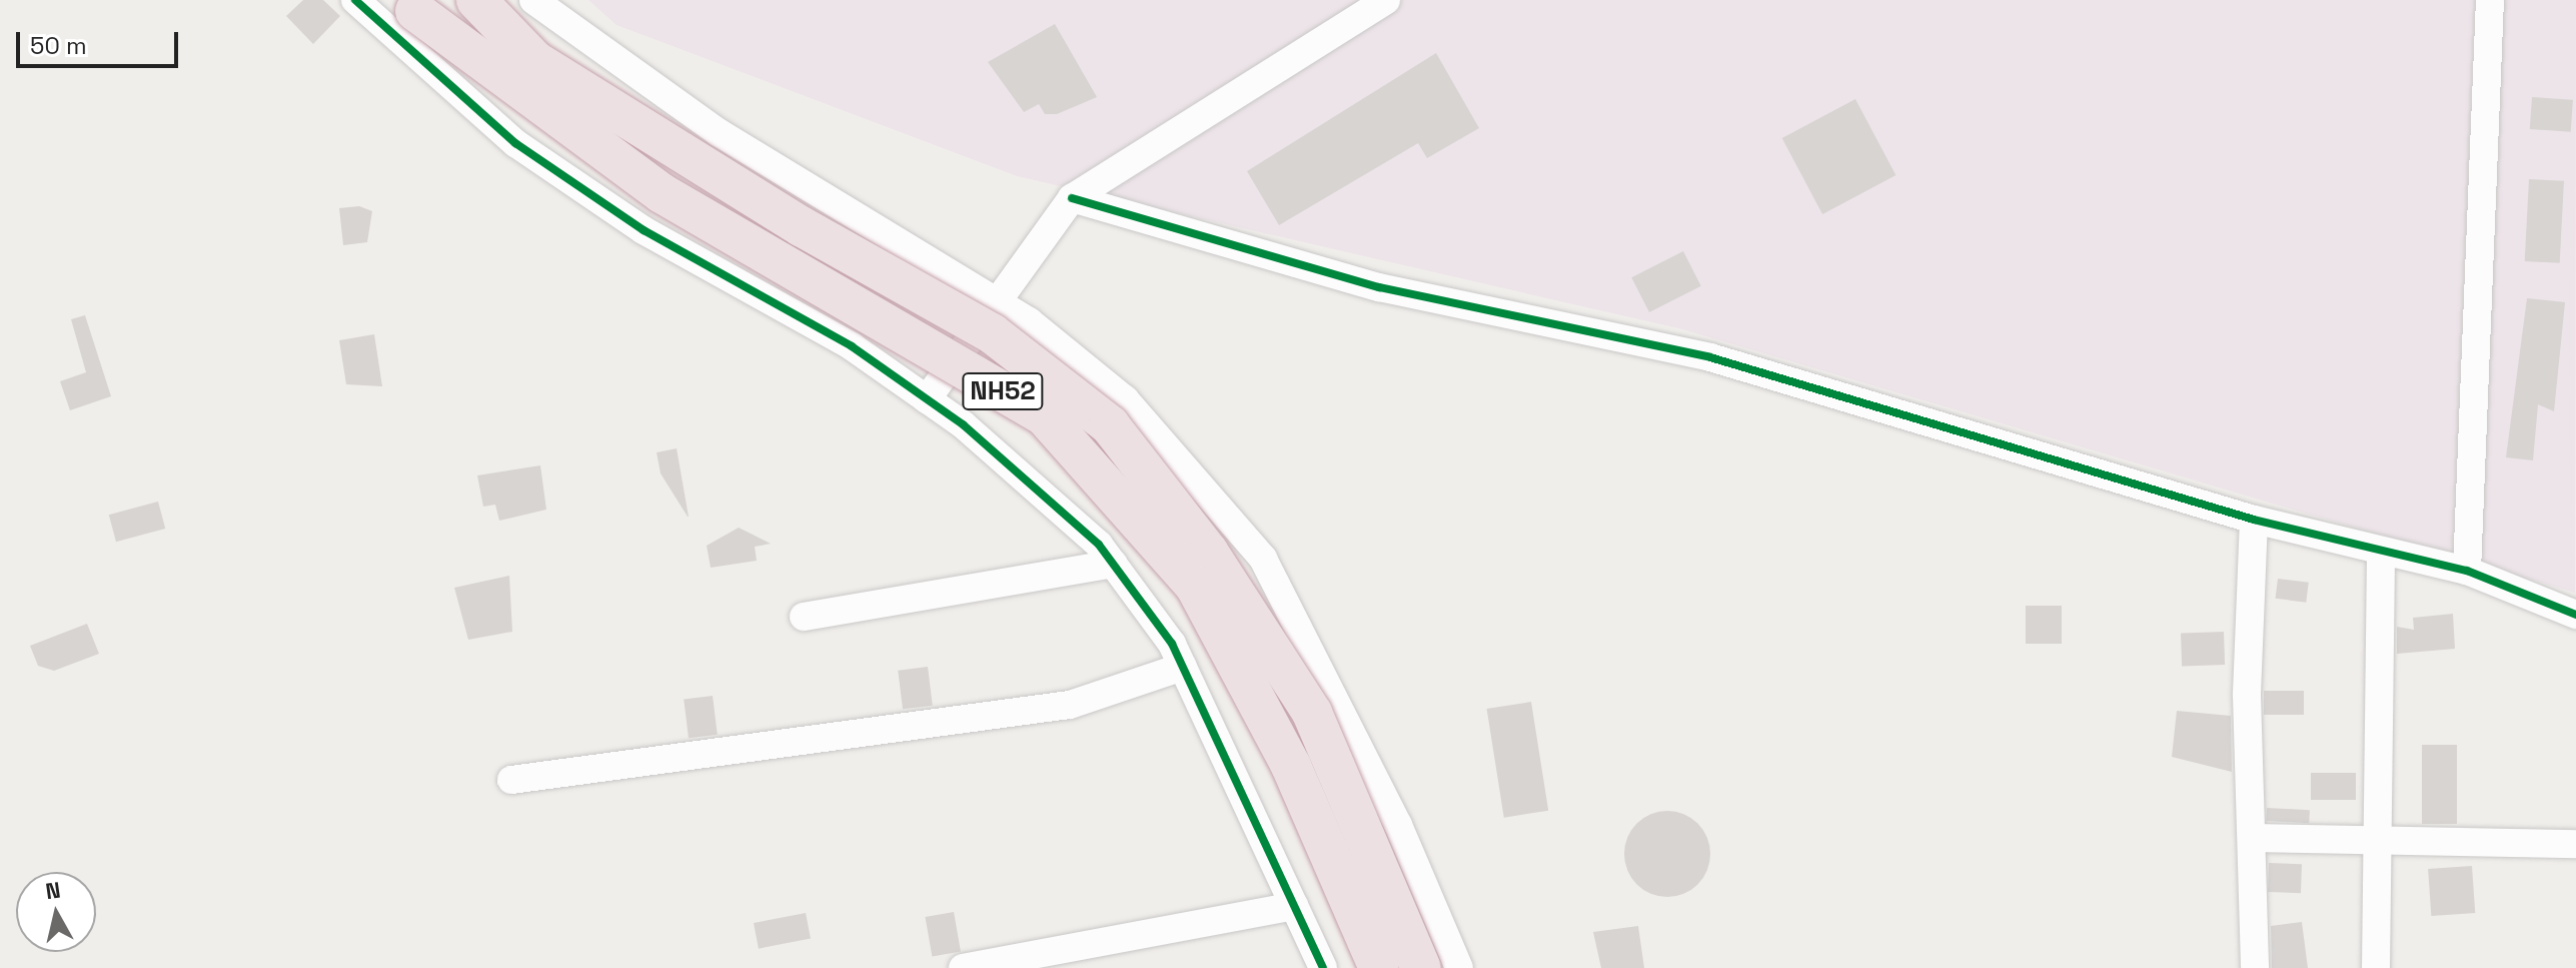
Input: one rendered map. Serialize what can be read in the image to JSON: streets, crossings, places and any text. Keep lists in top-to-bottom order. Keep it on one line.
{"streets":{"highway":["NH52"]},"scale_bar":"50 m","north":"top"}
